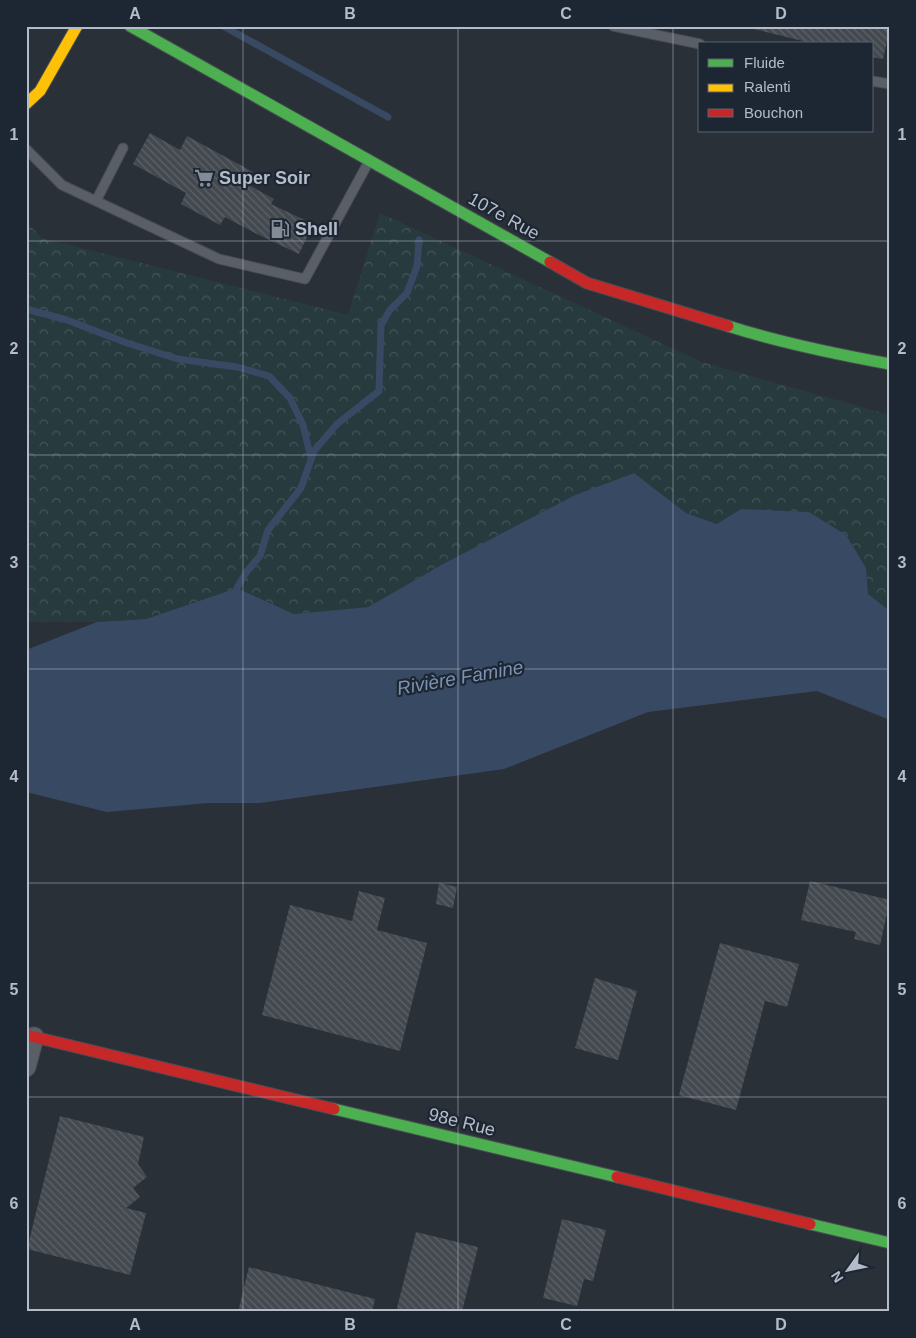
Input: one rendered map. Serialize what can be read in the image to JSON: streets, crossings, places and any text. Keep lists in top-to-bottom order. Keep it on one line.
{"streets":{"street":["107e Rue","98e Rue"]},"water":["Rivière Famine"],"places":{"supermarket":["Super Soir"],"fuel station":["Shell"]},"legend":["Fluide","Ralenti","Bouchon"],"north":"bottom left","grid":{"columns":["A","B","C","D"],"rows":["1","2","3","4","5","6"]}}
